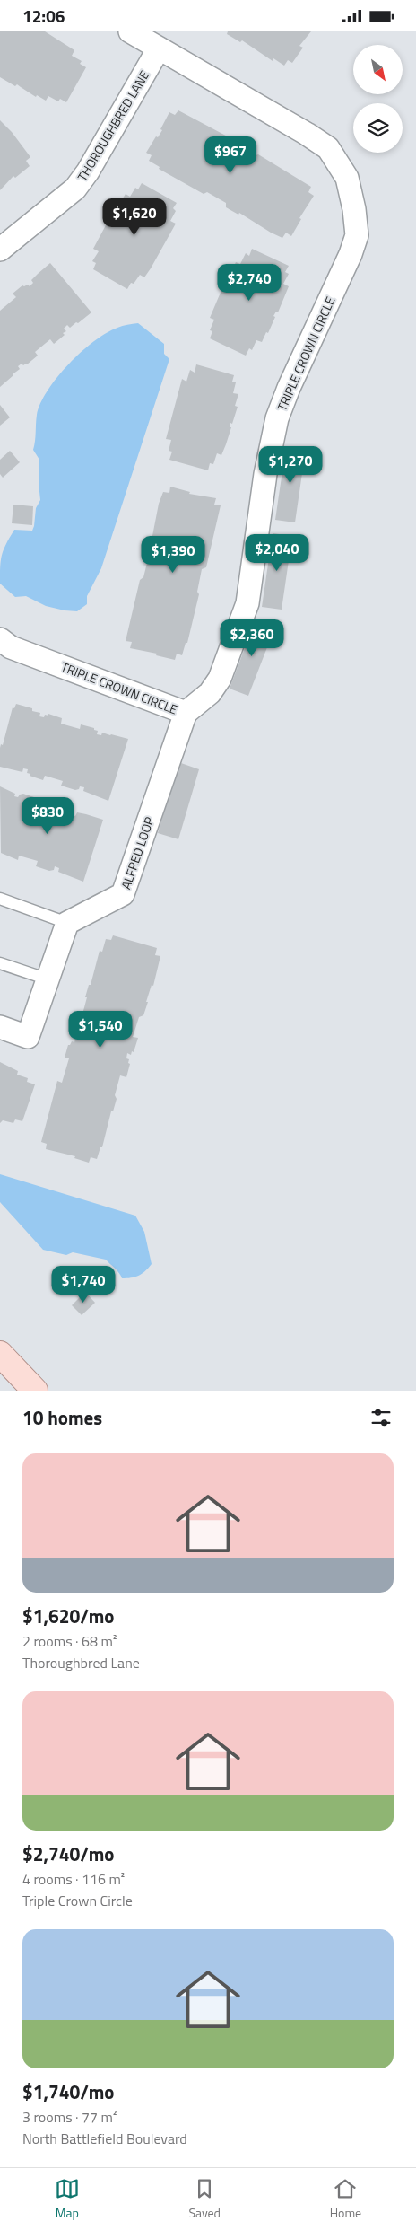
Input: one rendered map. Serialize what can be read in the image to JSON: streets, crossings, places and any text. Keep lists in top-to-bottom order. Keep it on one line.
{"streets":{"street":["THOROUGHBRED LANE","TRIPLE CROWN CIRCLE","ALFRED LOOP"]},"crossings":[["THOROUGHBRED LANE","TRIPLE CROWN CIRCLE"],["TRIPLE CROWN CIRCLE","ALFRED LOOP"]],"north":"bottom right","page":{"status":"12:06","price":["$967","$1,620","$2,740","$1,270","$2,040","$1,390","$2,360","$830","$1,540","$1,740"],"heading":"10 homes","list":[{"name":"$1,620/mo","note":"2 rooms · 68 m² · Thoroughbred Lane"},{"name":"$2,740/mo","note":"4 rooms · 116 m² · Triple Crown Circle"},{"name":"$1,740/mo","note":"3 rooms · 77 m² · North Battlefield Boulevard"}],"tabs":["Map","Saved","Home"]}}
